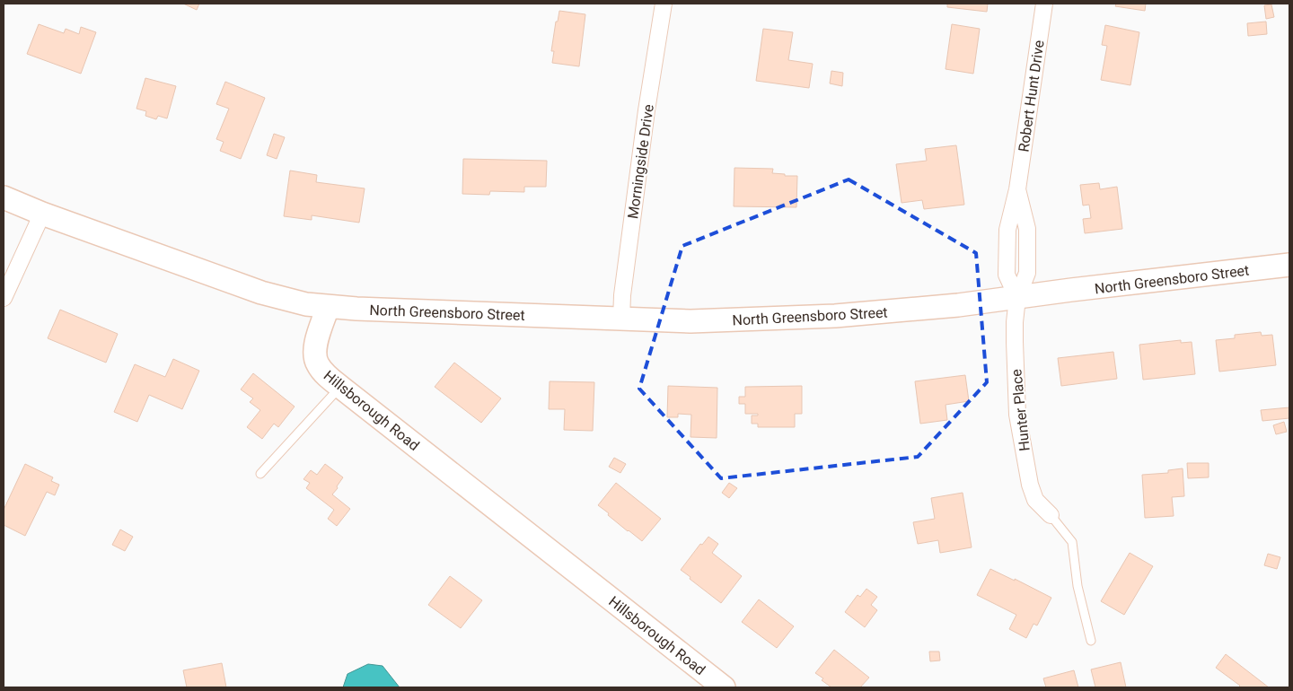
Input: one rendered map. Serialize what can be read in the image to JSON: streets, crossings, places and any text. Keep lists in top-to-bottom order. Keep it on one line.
{"streets":{"main road":["North Greensboro Street","Hillsborough Road"],"street":["Robert Hunt Drive","Morningside Drive","Hunter Place"]},"crossings":[["Robert Hunt Drive","North Greensboro Street"],["Robert Hunt Drive","Hunter Place"],["Morningside Drive","North Greensboro Street"],["North Greensboro Street","Hillsborough Road"],["North Greensboro Street","Hunter Place"]]}
